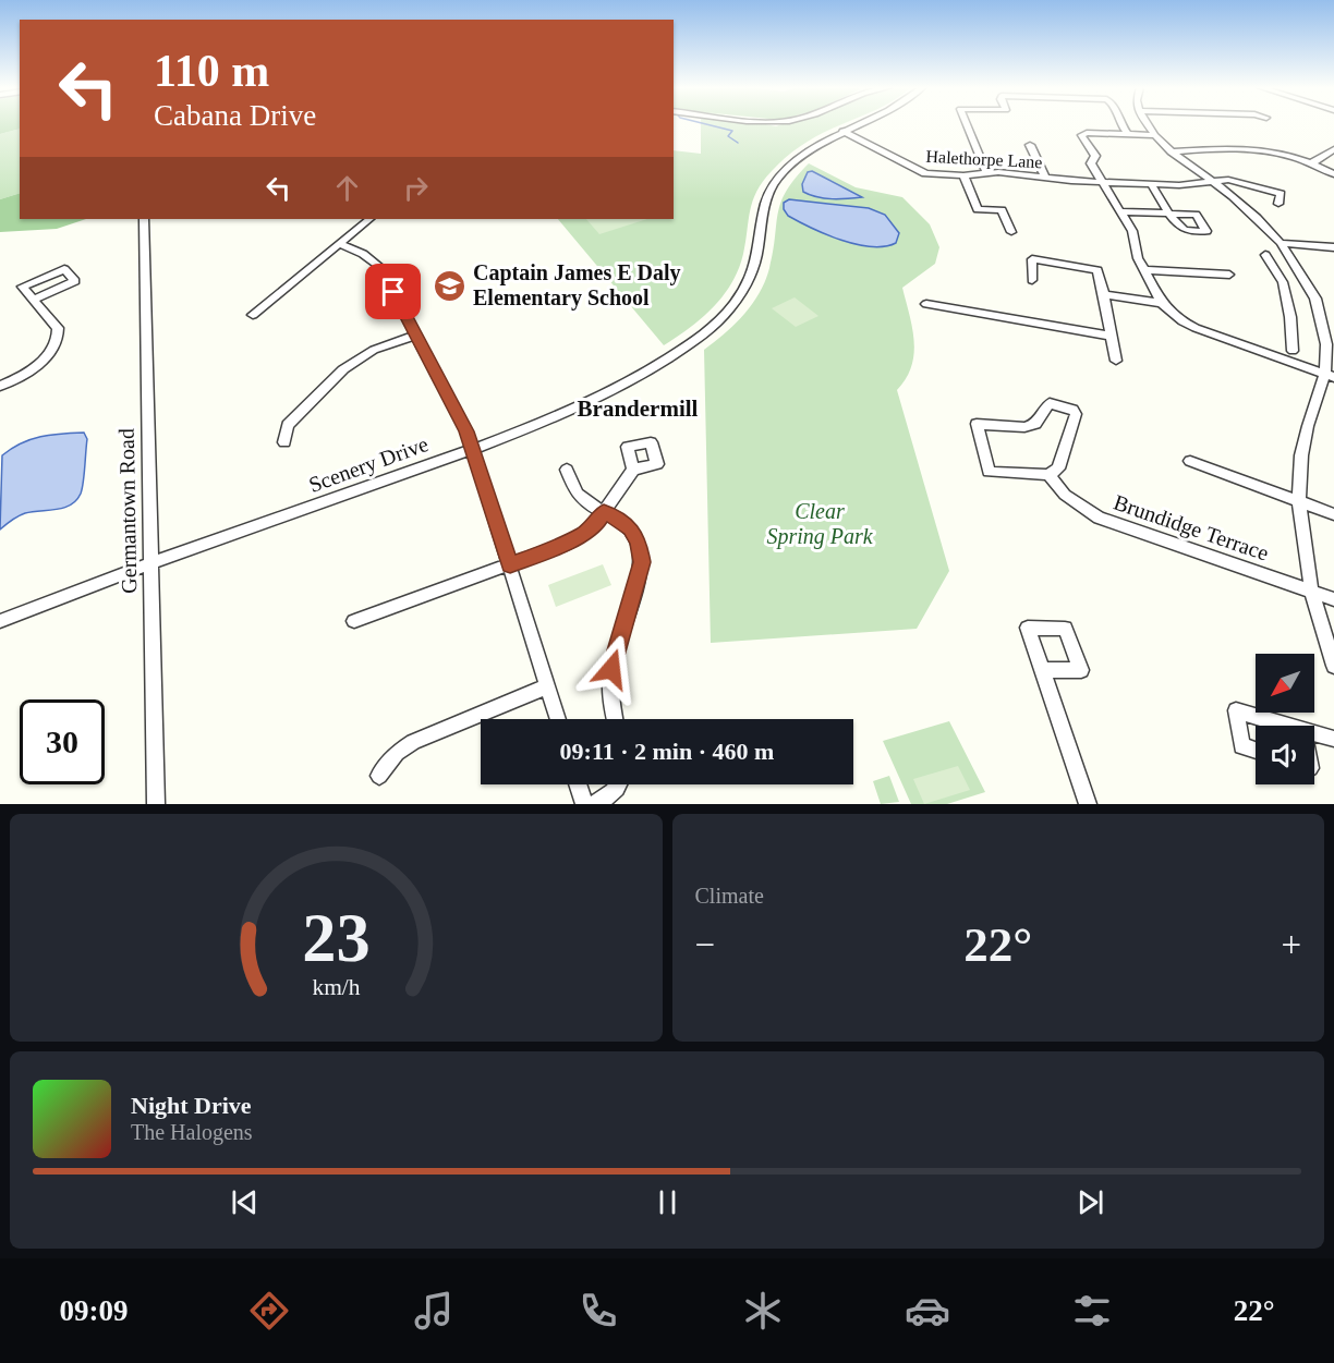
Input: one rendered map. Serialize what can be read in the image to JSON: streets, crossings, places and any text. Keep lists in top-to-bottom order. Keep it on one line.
{"streets":{"street":["Halethorpe Lane","Scenery Drive","Germantown Road","Brundidge Terrace"]},"crossings":[["Halethorpe Lane","Scenery Drive"],["Scenery Drive","Germantown Road"]],"districts":["Brandermill"],"parks":["Clear Spring Park"],"places":{"school or university":["Captain James E Daly Elementary School"]},"north":"bottom left","page":{"turn":["110 m","Cabana Drive"],"limit":"30","trip":"09:11 · 2 min · 460 m","tile":"Climate","heat":["−","22°","+"],"song":["Night Drive","The Halogens"],"tabs":["09:09","22°"],"gauge":["23","km/h"]}}
